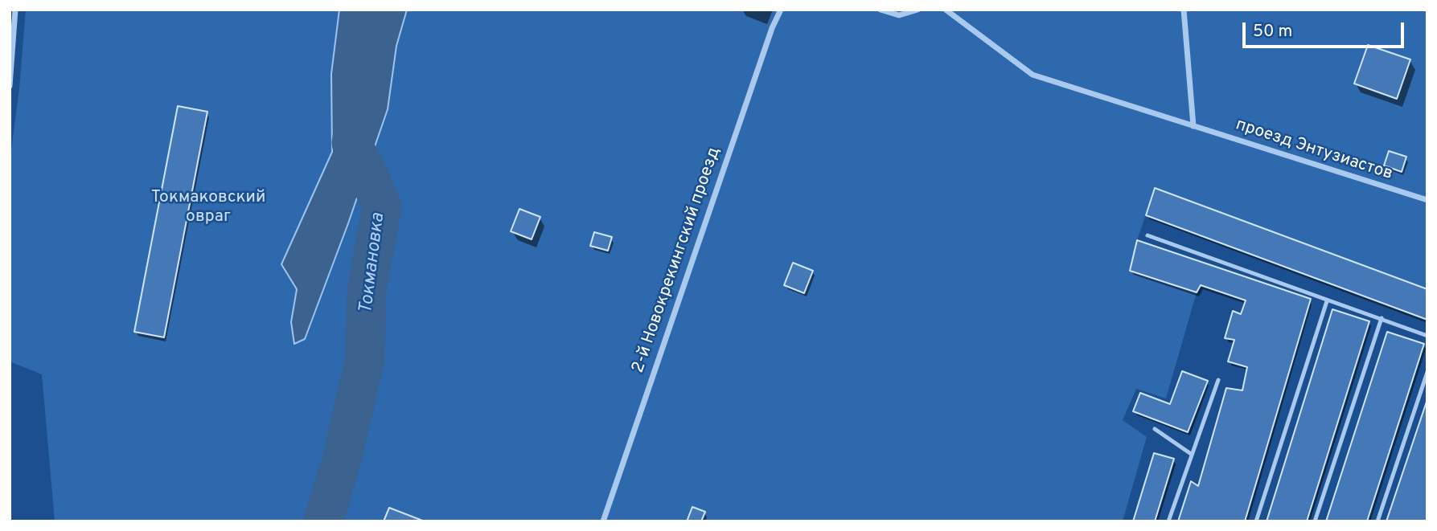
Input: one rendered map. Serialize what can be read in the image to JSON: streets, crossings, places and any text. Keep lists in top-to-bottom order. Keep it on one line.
{"streets":{"street":["проезд Энтузиастов","2-й Новокрекингский проезд"]},"water":["Токмановка"],"parks":["Токмаковский овраг"],"scale_bar":"50 m"}
